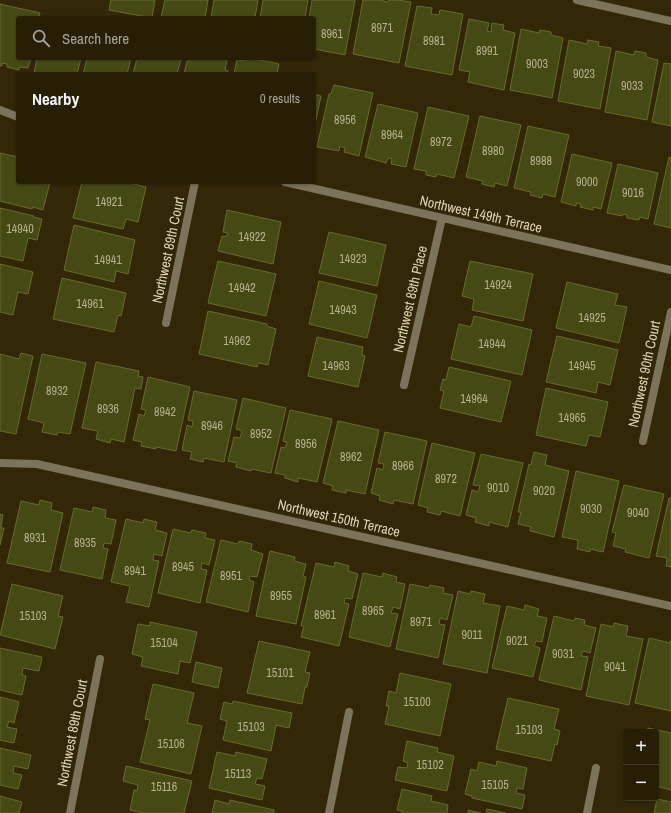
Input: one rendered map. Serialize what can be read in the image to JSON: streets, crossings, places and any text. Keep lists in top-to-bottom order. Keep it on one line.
{"streets":{"street":["Northwest 149th Terrace","Northwest 89th Court","Northwest 89th Place","Northwest 90th Court","Northwest 150th Terrace"]},"crossings":[["Northwest 149th Terrace","Northwest 89th Place"]],"house_numbers":["8971","8961","8981","8991","9003","9023","9033","8956","8964","8972","8980","8988","9000","9016","14921","14940","14922","14923","14941","14924","14942","14961","14943","14925","14962","14944","14963","14945","8932","14964","8936","8942","14965","8946","8952","8956","8962","8966","8972","9010","9020","9030","9040","8931","8935","8945","8941","8951","8955","8965","8961","15103","8971","9011","9021","15104","9031","9041","15101","15100","15103","15103","15106","15102","15113","15105","15116"],"page":{"search":"Search here","heading":["Nearby","0 results"],"map_buttons":["+","−"]}}
